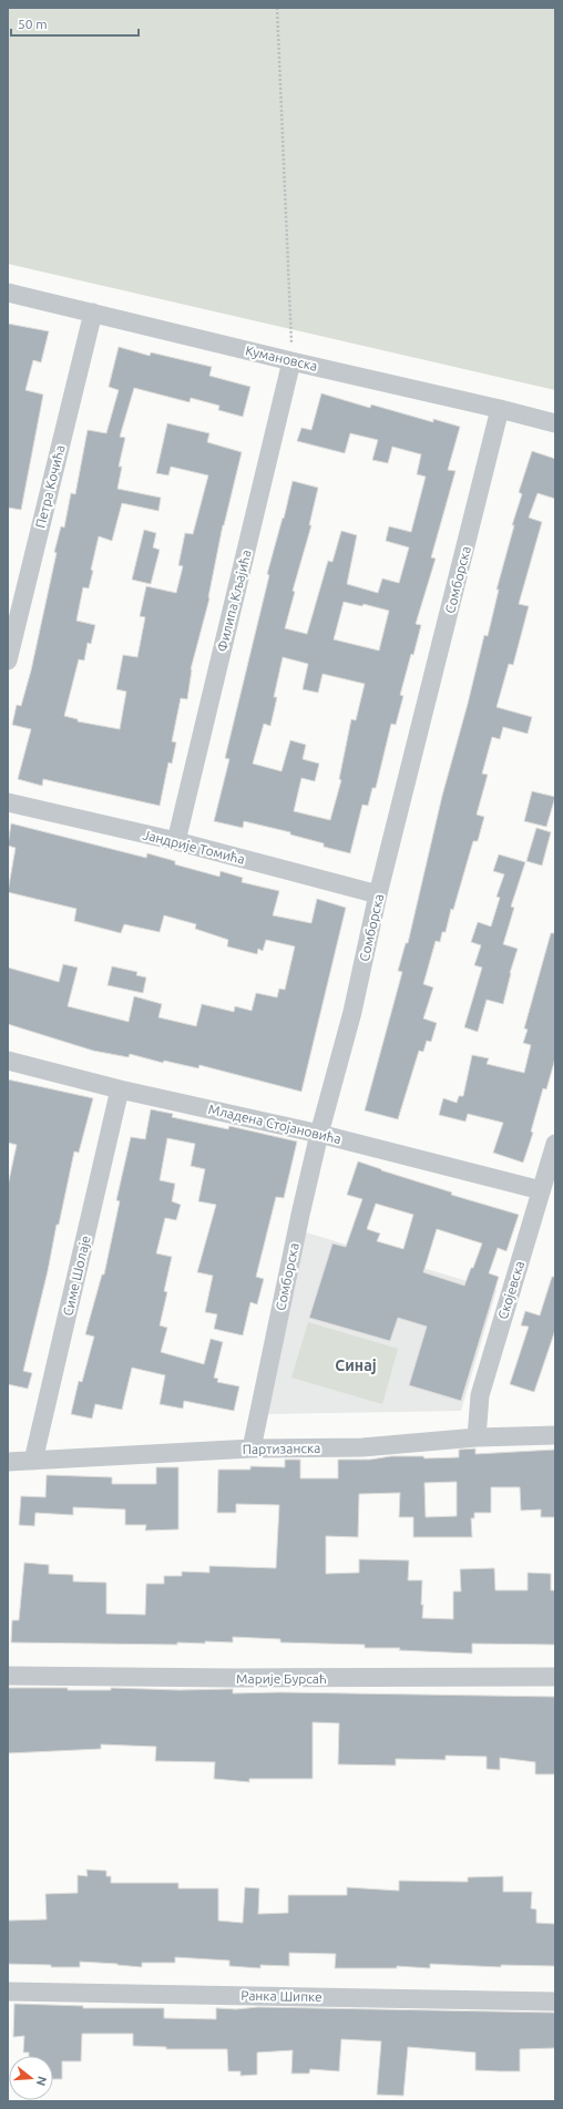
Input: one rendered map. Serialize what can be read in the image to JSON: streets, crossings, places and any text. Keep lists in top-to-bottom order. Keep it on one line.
{"streets":{"street":["Кумановска","Петра Кочића","Сомборска","Филипа Кљајића","Јандрије Томића","Младена Стојановића","Симе Шолаје","Скојевска","Партизанска","Марије Бурсаћ","Ранка Шипке"]},"crossings":[["Кумановска","Петра Кочића"],["Кумановска","Сомборска"],["Кумановска","Филипа Кљајића"],["Сомборска","Јандрије Томића"],["Сомборска","Младена Стојановића"],["Сомборска","Партизанска"],["Филипа Кљајића","Јандрије Томића"],["Младена Стојановића","Симе Шолаје"],["Младена Стојановића","Скојевска"],["Симе Шолаје","Партизанска"],["Скојевска","Партизанска"]],"districts":["Синај"],"scale_bar":"50 m","north":"right"}
